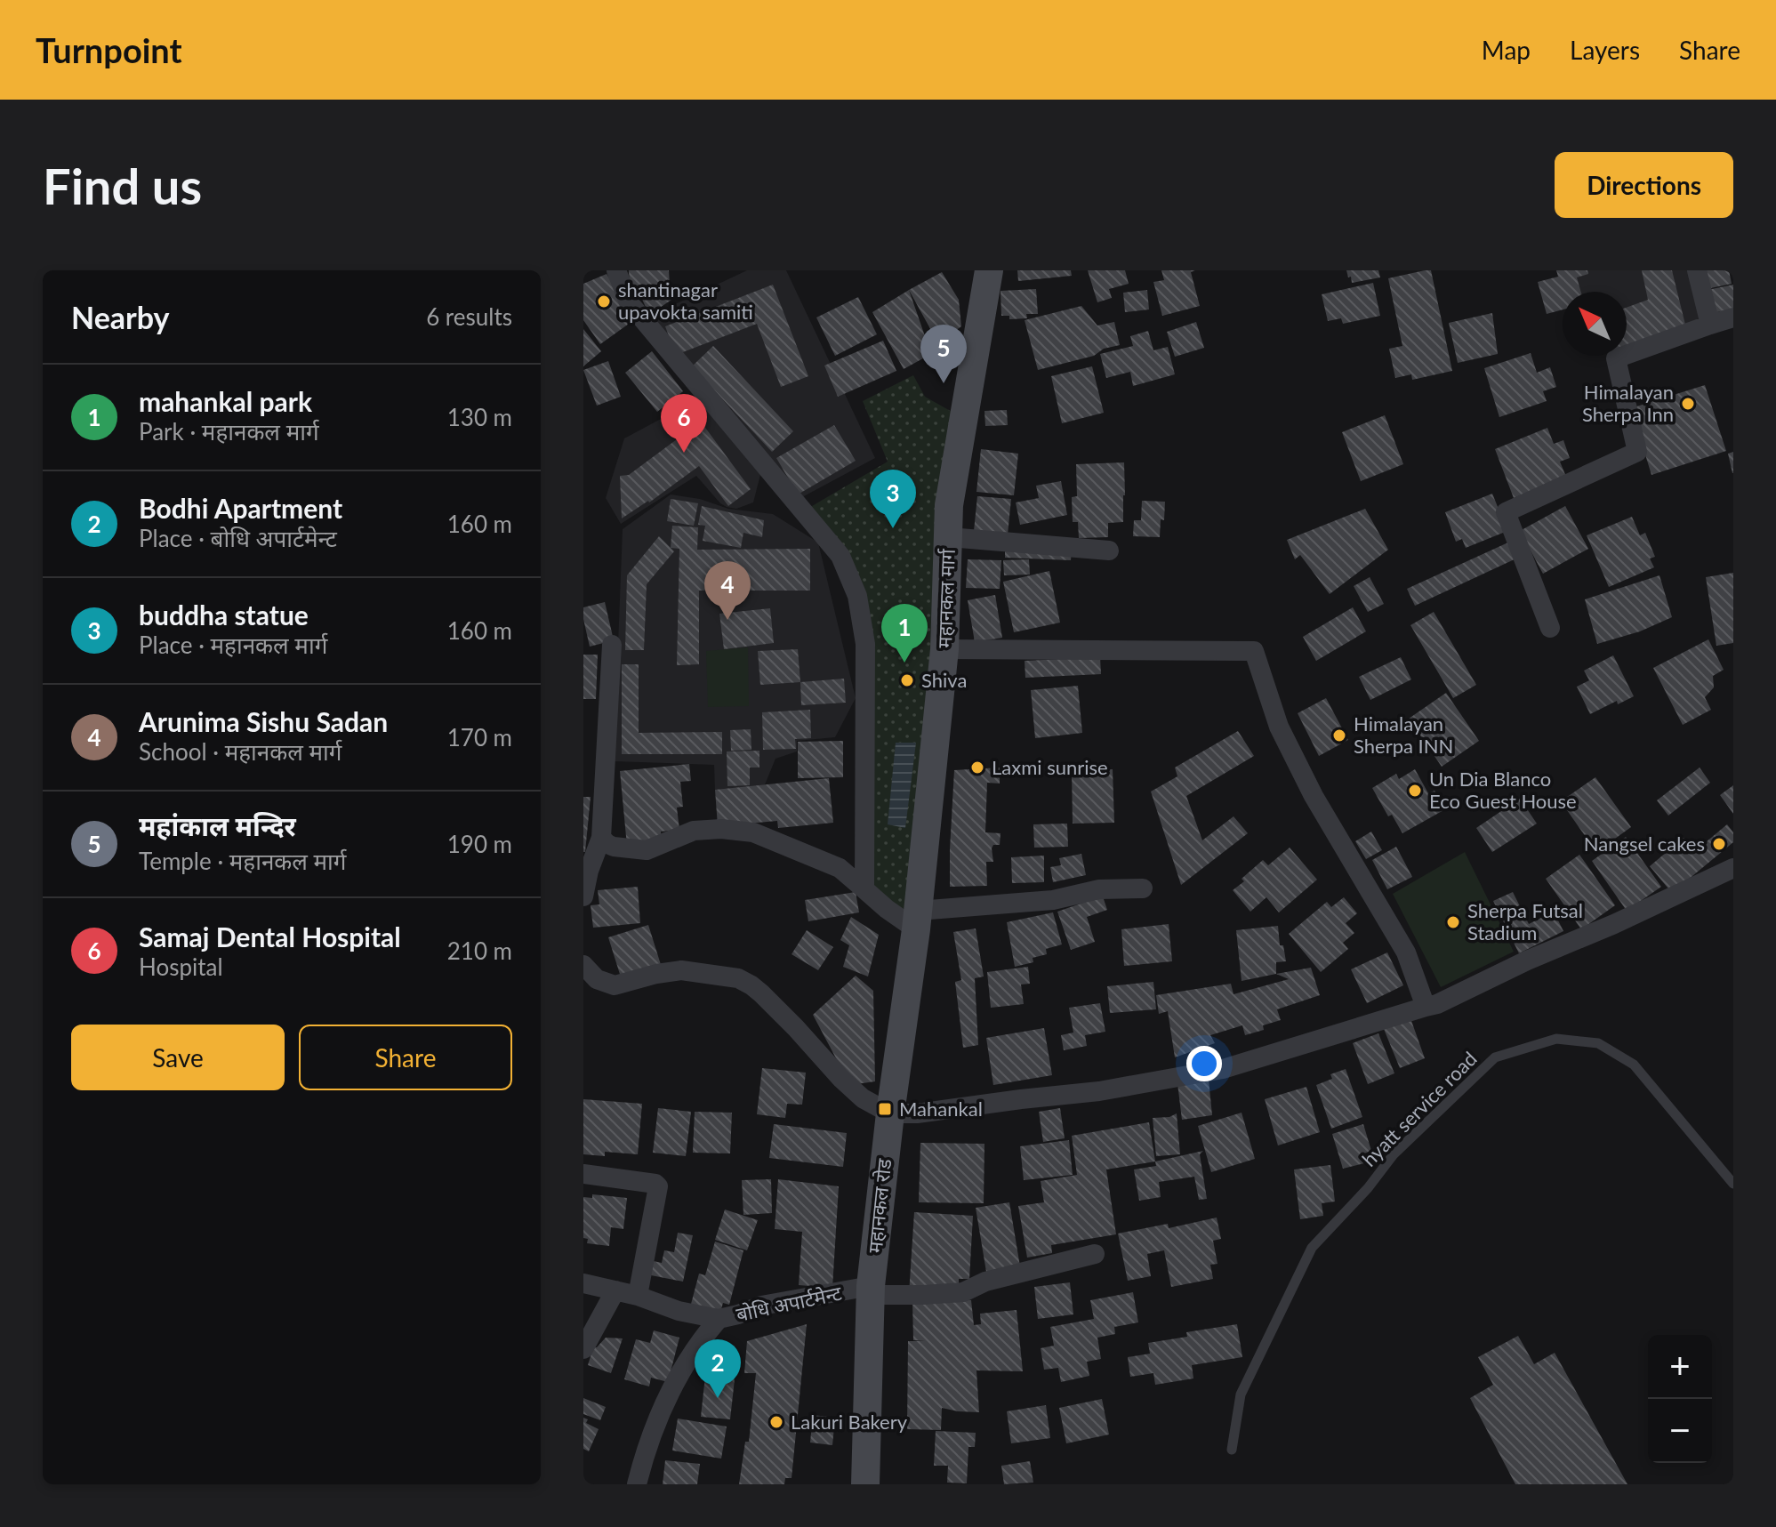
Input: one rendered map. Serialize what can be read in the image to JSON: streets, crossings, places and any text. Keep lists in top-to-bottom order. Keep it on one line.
{"streets":{"main road":["महानकल मार्ग","महानकल रोड"],"street":["बोधि अपार्टमेन्ट"],"lane":["hyatt service road"]},"crossings":[["महानकल मार्ग","महानकल रोड"],["महानकल रोड","बोधि अपार्टमेन्ट"]],"places":{"other":["shantinagar upavokta samiti","Himalayan Sherpa Inn","Shiva","Himalayan Sherpa INN","Laxmi sunrise","Un Dia Blanco Eco Guest House","Nangsel cakes","Sherpa Futsal Stadium","Lakuri Bakery"],"transit":["Mahankal"]},"north":"top left","page":{"header":"Turnpoint","nav":["Map","Layers","Share"],"buttons":["Directions",["Save","Share"]],"title":"Find us","heading":["Nearby","6 results"],"pins":["5","6","3","4","1","2"],"list":[{"mark":"1","name":"mahankal park","note":"Park · महानकल मार्ग","value":"130 m"},{"mark":"2","name":"Bodhi Apartment","note":"Place · बोधि अपार्टमेन्ट","value":"160 m"},{"mark":"3","name":"buddha statue","note":"Place · महानकल मार्ग","value":"160 m"},{"mark":"4","name":"Arunima Sishu Sadan","note":"School · महानकल मार्ग","value":"170 m"},{"mark":"5","name":"महांकाल मन्दिर","note":"Temple · महानकल मार्ग","value":"190 m"},{"mark":"6","name":"Samaj Dental Hospital","note":"Hospital","value":"210 m"}],"map_buttons":["+","−"]}}
